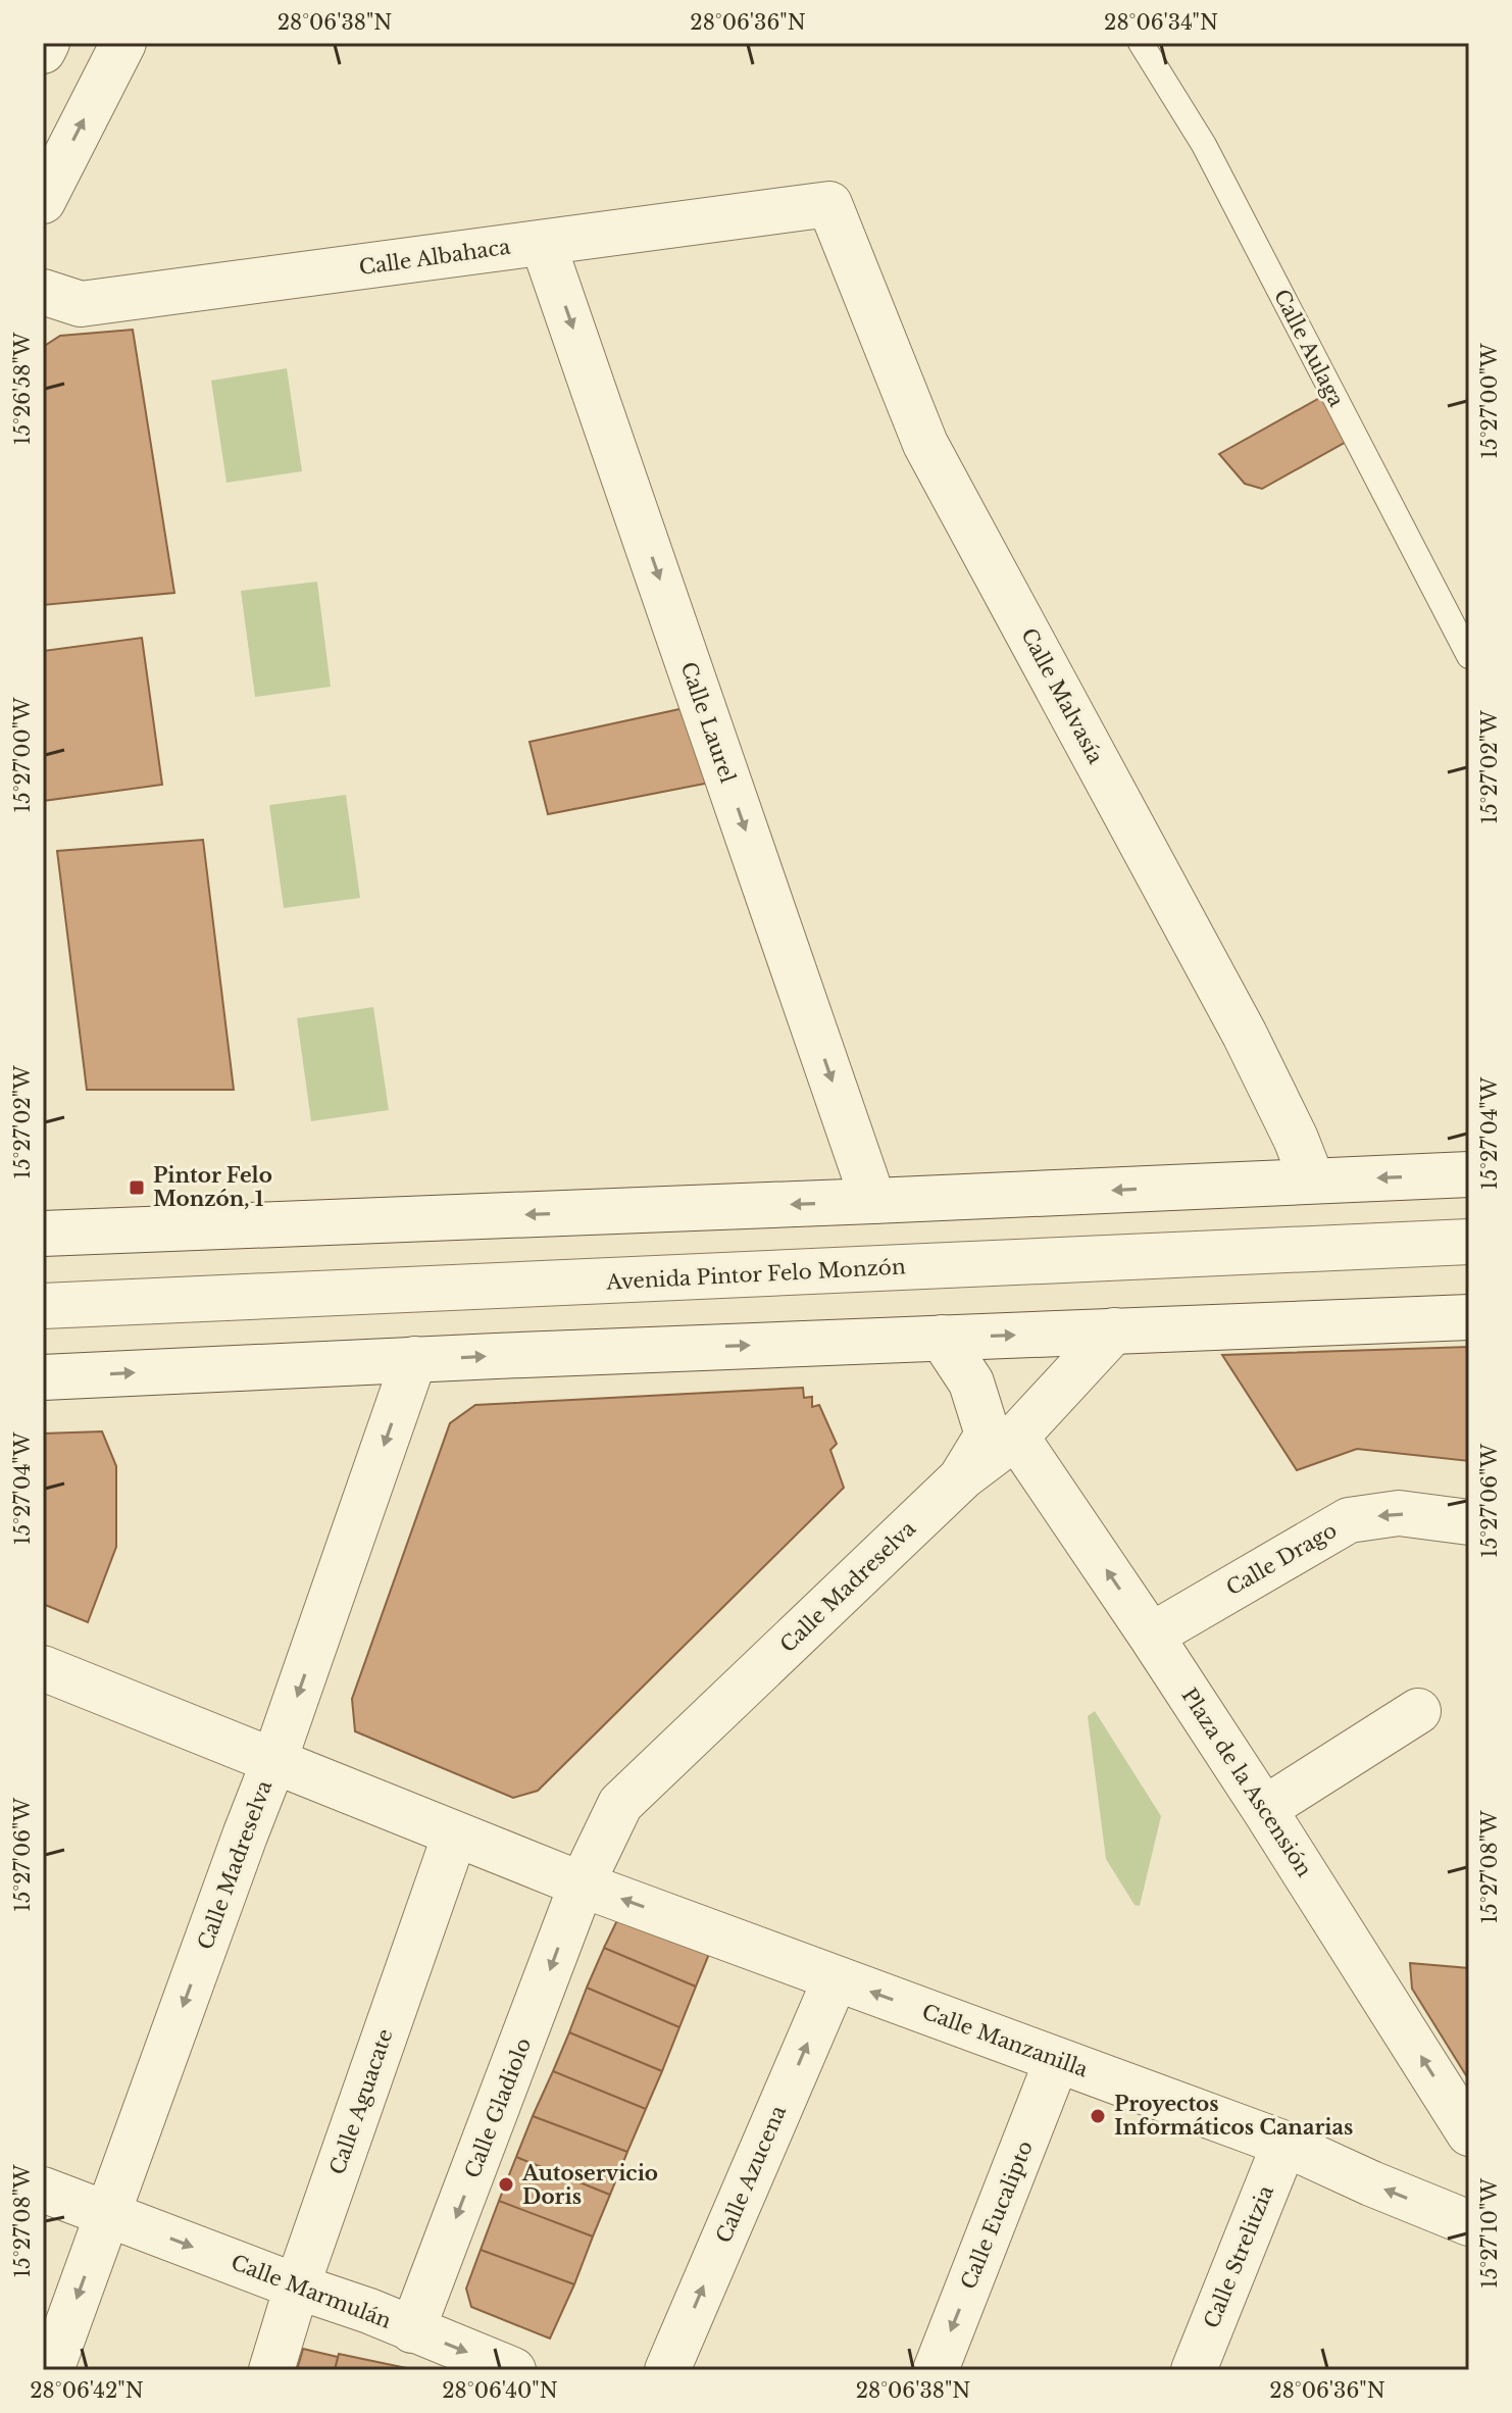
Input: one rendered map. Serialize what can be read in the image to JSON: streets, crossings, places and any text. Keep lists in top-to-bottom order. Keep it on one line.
{"streets":{"street":["Calle Albahaca","Calle Malvasía","Calle Laurel","Avenida Pintor Felo Monzón","Calle Drago","Calle Madreselva","Plaza de la Ascensión","Calle Manzanilla","Calle Aguacate","Calle Gladiolo","Calle Azucena","Calle Eucalipto","Calle Strelitzia","Calle Marmulán"],"lane":["Calle Aulaga"]},"crossings":[["Calle Albahaca","Calle Malvasía"],["Calle Albahaca","Calle Laurel"],["Calle Drago","Plaza de la Ascensión"],["Calle Madreselva","Plaza de la Ascensión"],["Calle Madreselva","Calle Manzanilla"],["Calle Madreselva","Calle Gladiolo"],["Calle Madreselva","Calle Marmulán"],["Calle Manzanilla","Calle Aguacate"],["Calle Manzanilla","Calle Gladiolo"],["Calle Manzanilla","Calle Azucena"],["Calle Manzanilla","Calle Eucalipto"],["Calle Manzanilla","Calle Strelitzia"],["Calle Aguacate","Calle Marmulán"],["Calle Gladiolo","Calle Marmulán"]],"one_way":["Calle Laurel","Calle Madreselva","Plaza de la Ascensión","Calle Manzanilla","Calle Gladiolo","Calle Azucena","Calle Eucalipto","Calle Marmulán"],"places":{"transit":["Pintor Felo Monzón, 1"],"other":["Proyectos Informáticos Canarias","Autoservicio Doris"]},"coordinates":["28°06'38\"N","28°06'36\"N","28°06'34\"N","15°26'58\"W","15°27'00\"W","15°27'02\"W","15°27'04\"W","15°27'06\"W","15°27'08\"W","15°27'10\"W","28°06'42\"N","28°06'40\"N"]}
